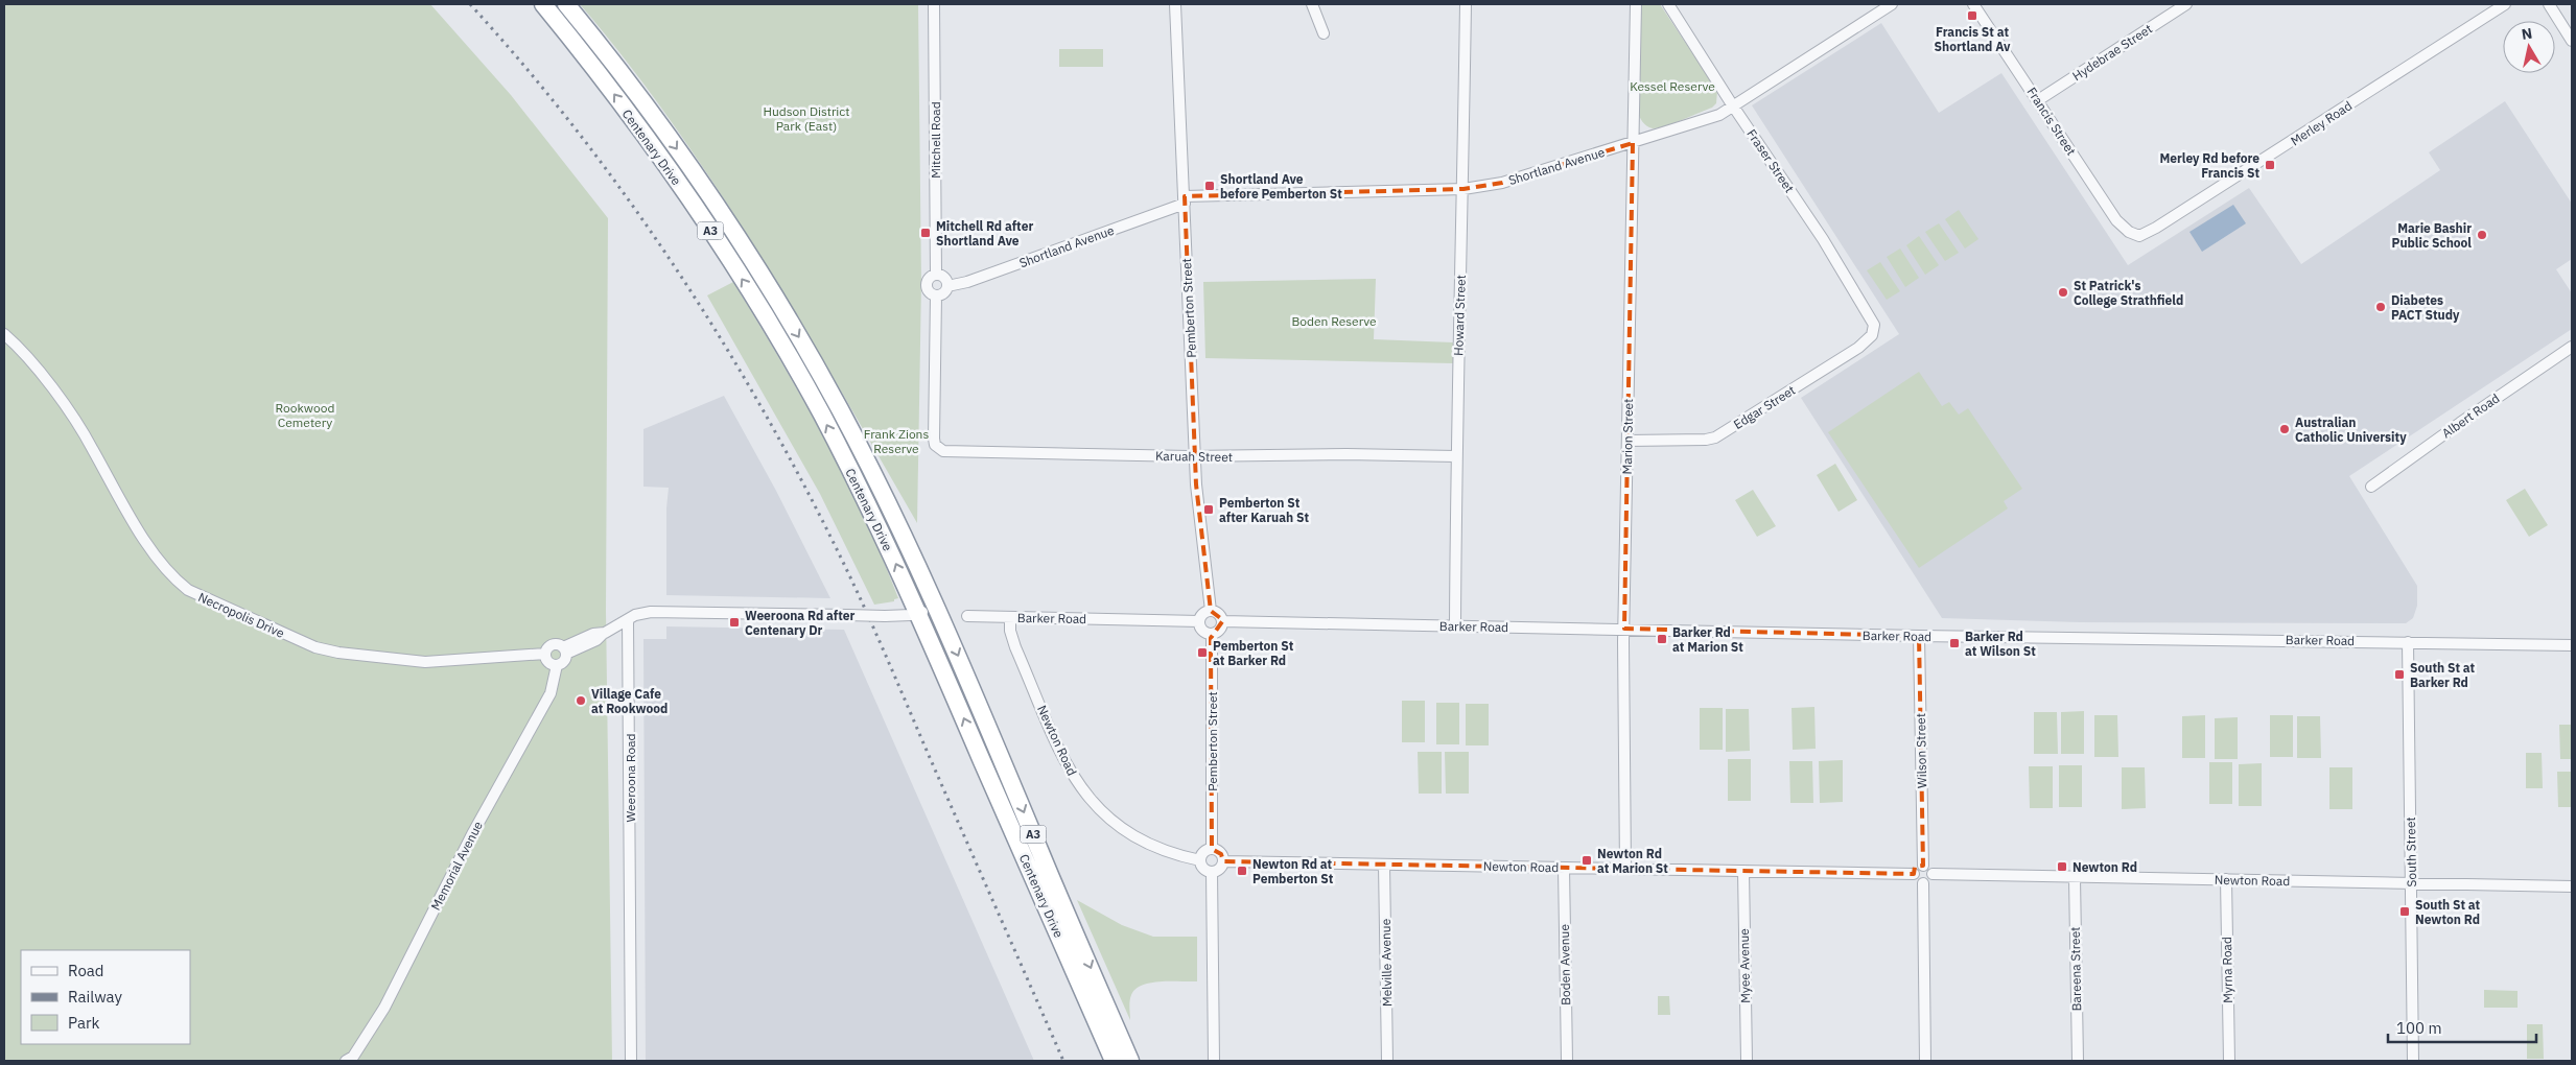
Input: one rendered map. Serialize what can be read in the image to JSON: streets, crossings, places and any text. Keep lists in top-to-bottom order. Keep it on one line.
{"streets":{"highway":["Centenary Drive","A3"],"street":["Hydebrae Street","Francis Street","Merley Road","Mitchell Road","Fraser Street","Shortland Avenue","Pemberton Street","Howard Street","Edgar Street","Albert Road","Marion Street","Karuah Street","Necropolis Drive","Barker Road","Newton Road","Wilson Street","Weeroona Road","South Street","Memorial Avenue","Melville Avenue","Boden Avenue","Myee Avenue","Bareena Street","Myrna Road"]},"crossings":[["Hydebrae Street","Francis Street"],["Francis Street","Merley Road"],["Mitchell Road","Shortland Avenue"],["Mitchell Road","Karuah Street"],["Fraser Street","Shortland Avenue"],["Fraser Street","Edgar Street"],["Shortland Avenue","Pemberton Street"],["Shortland Avenue","Howard Street"],["Shortland Avenue","Marion Street"],["Shortland Avenue","Karuah Street"],["Pemberton Street","Karuah Street"],["Pemberton Street","Barker Road"],["Pemberton Street","Newton Road"],["Howard Street","Karuah Street"],["Howard Street","Barker Road"],["Edgar Street","Marion Street"],["Marion Street","Barker Road"],["Marion Street","Newton Road"],["Necropolis Drive","Memorial Avenue"],["Barker Road","Newton Road"],["Barker Road","Wilson Street"],["Barker Road","South Street"],["Newton Road","Wilson Street"],["Newton Road","South Street"],["Newton Road","Melville Avenue"],["Newton Road","Boden Avenue"],["Newton Road","Myee Avenue"],["Newton Road","Bareena Street"],["Newton Road","Myrna Road"]],"parks":["Kessel Reserve","Hudson District Park (East)","Boden Reserve","Rookwood Cemetery","Frank Zions Reserve"],"places":{"transit":["Francis St at Shortland Av","Merley Rd before Francis St","Shortland Ave before Pemberton St","Mitchell Rd after Shortland Ave","Pemberton St after Karuah St","Weeroona Rd after Centenary Dr","Barker Rd at Marion St","Barker Rd at Wilson St","Pemberton St at Barker Rd","South St at Barker Rd","Newton Rd at Marion St","Newton Rd","Newton Rd at Pemberton St","South St at Newton Rd"],"other":["Marie Bashir Public School","St Patrick's College Strathfield","Diabetes PACT Study","Australian Catholic University","Village Cafe at Rookwood"]},"legend":["Road","Railway","Park"],"scale_bar":"100 m","north":"top"}
